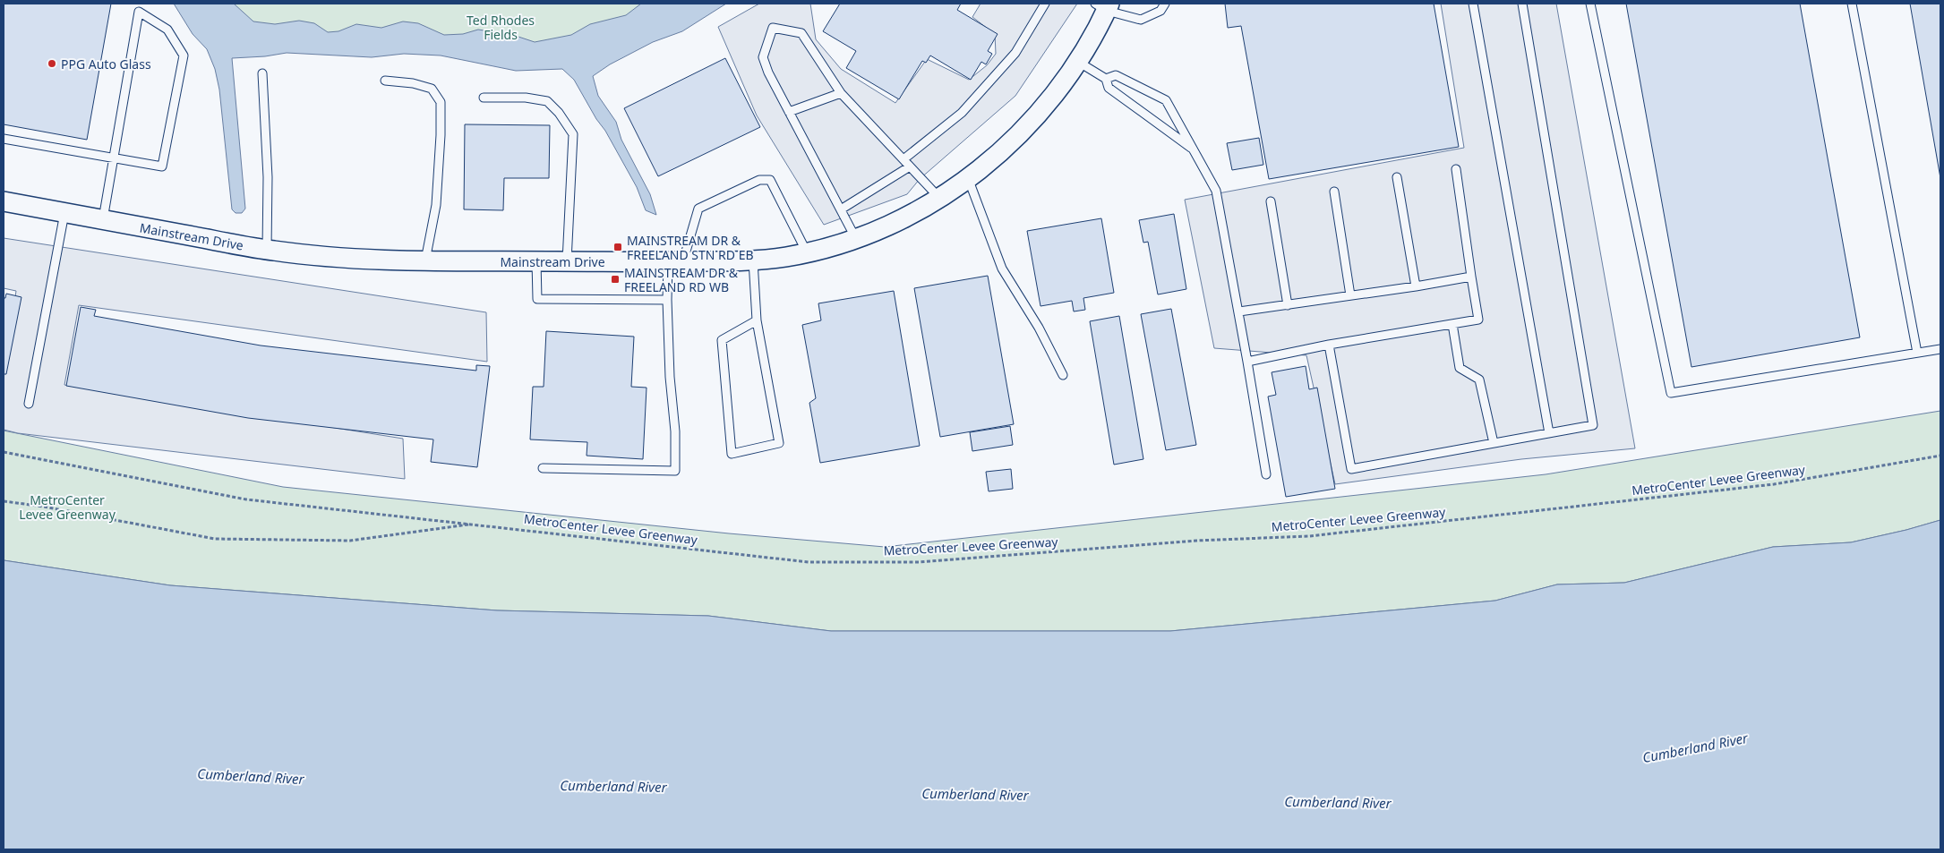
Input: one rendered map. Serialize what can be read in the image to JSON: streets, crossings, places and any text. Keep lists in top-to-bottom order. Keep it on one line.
{"streets":{"street":["Mainstream Drive"],"path":["MetroCenter Levee Greenway"]},"water":["Cumberland River"],"parks":["Ted Rhodes Fields","MetroCenter Levee Greenway"],"places":{"other":["PPG Auto Glass"],"transit":["MAINSTREAM DR & FREELAND STN RD EB","MAINSTREAM DR & FREELAND RD WB"]}}
